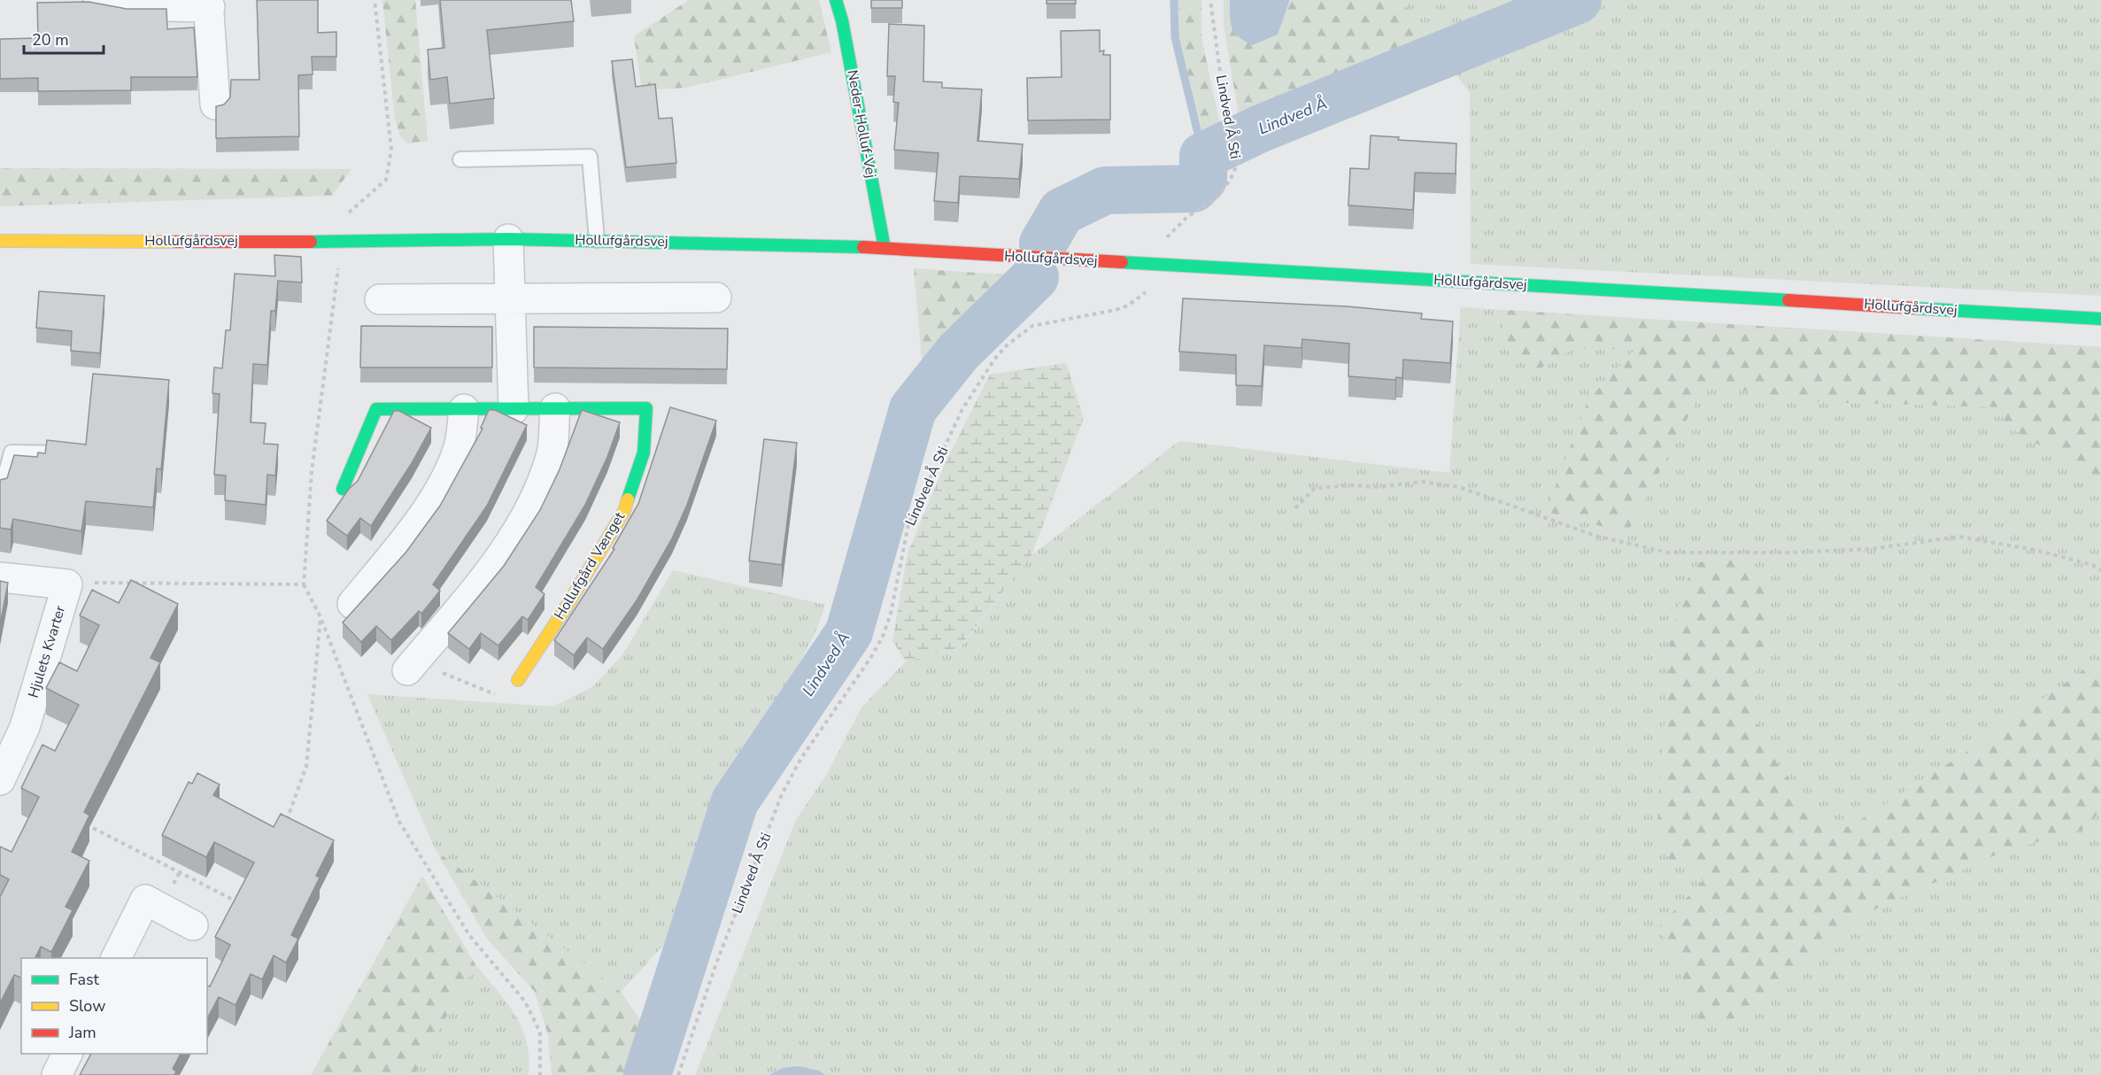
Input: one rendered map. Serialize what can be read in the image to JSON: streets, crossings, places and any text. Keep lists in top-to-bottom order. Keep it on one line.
{"streets":{"street":["Neder-Holluf-Vej","Hollufgårdsvej","Hollufgård Vænget","Hjulets Kvarter"],"path":["Lindved Å Sti"]},"crossings":[["Lindved Å Sti","Hollufgårdsvej"],["Neder-Holluf-Vej","Hollufgårdsvej"]],"water":["Lindved Å"],"legend":["Fast","Slow","Jam"],"scale_bar":"20 m"}
